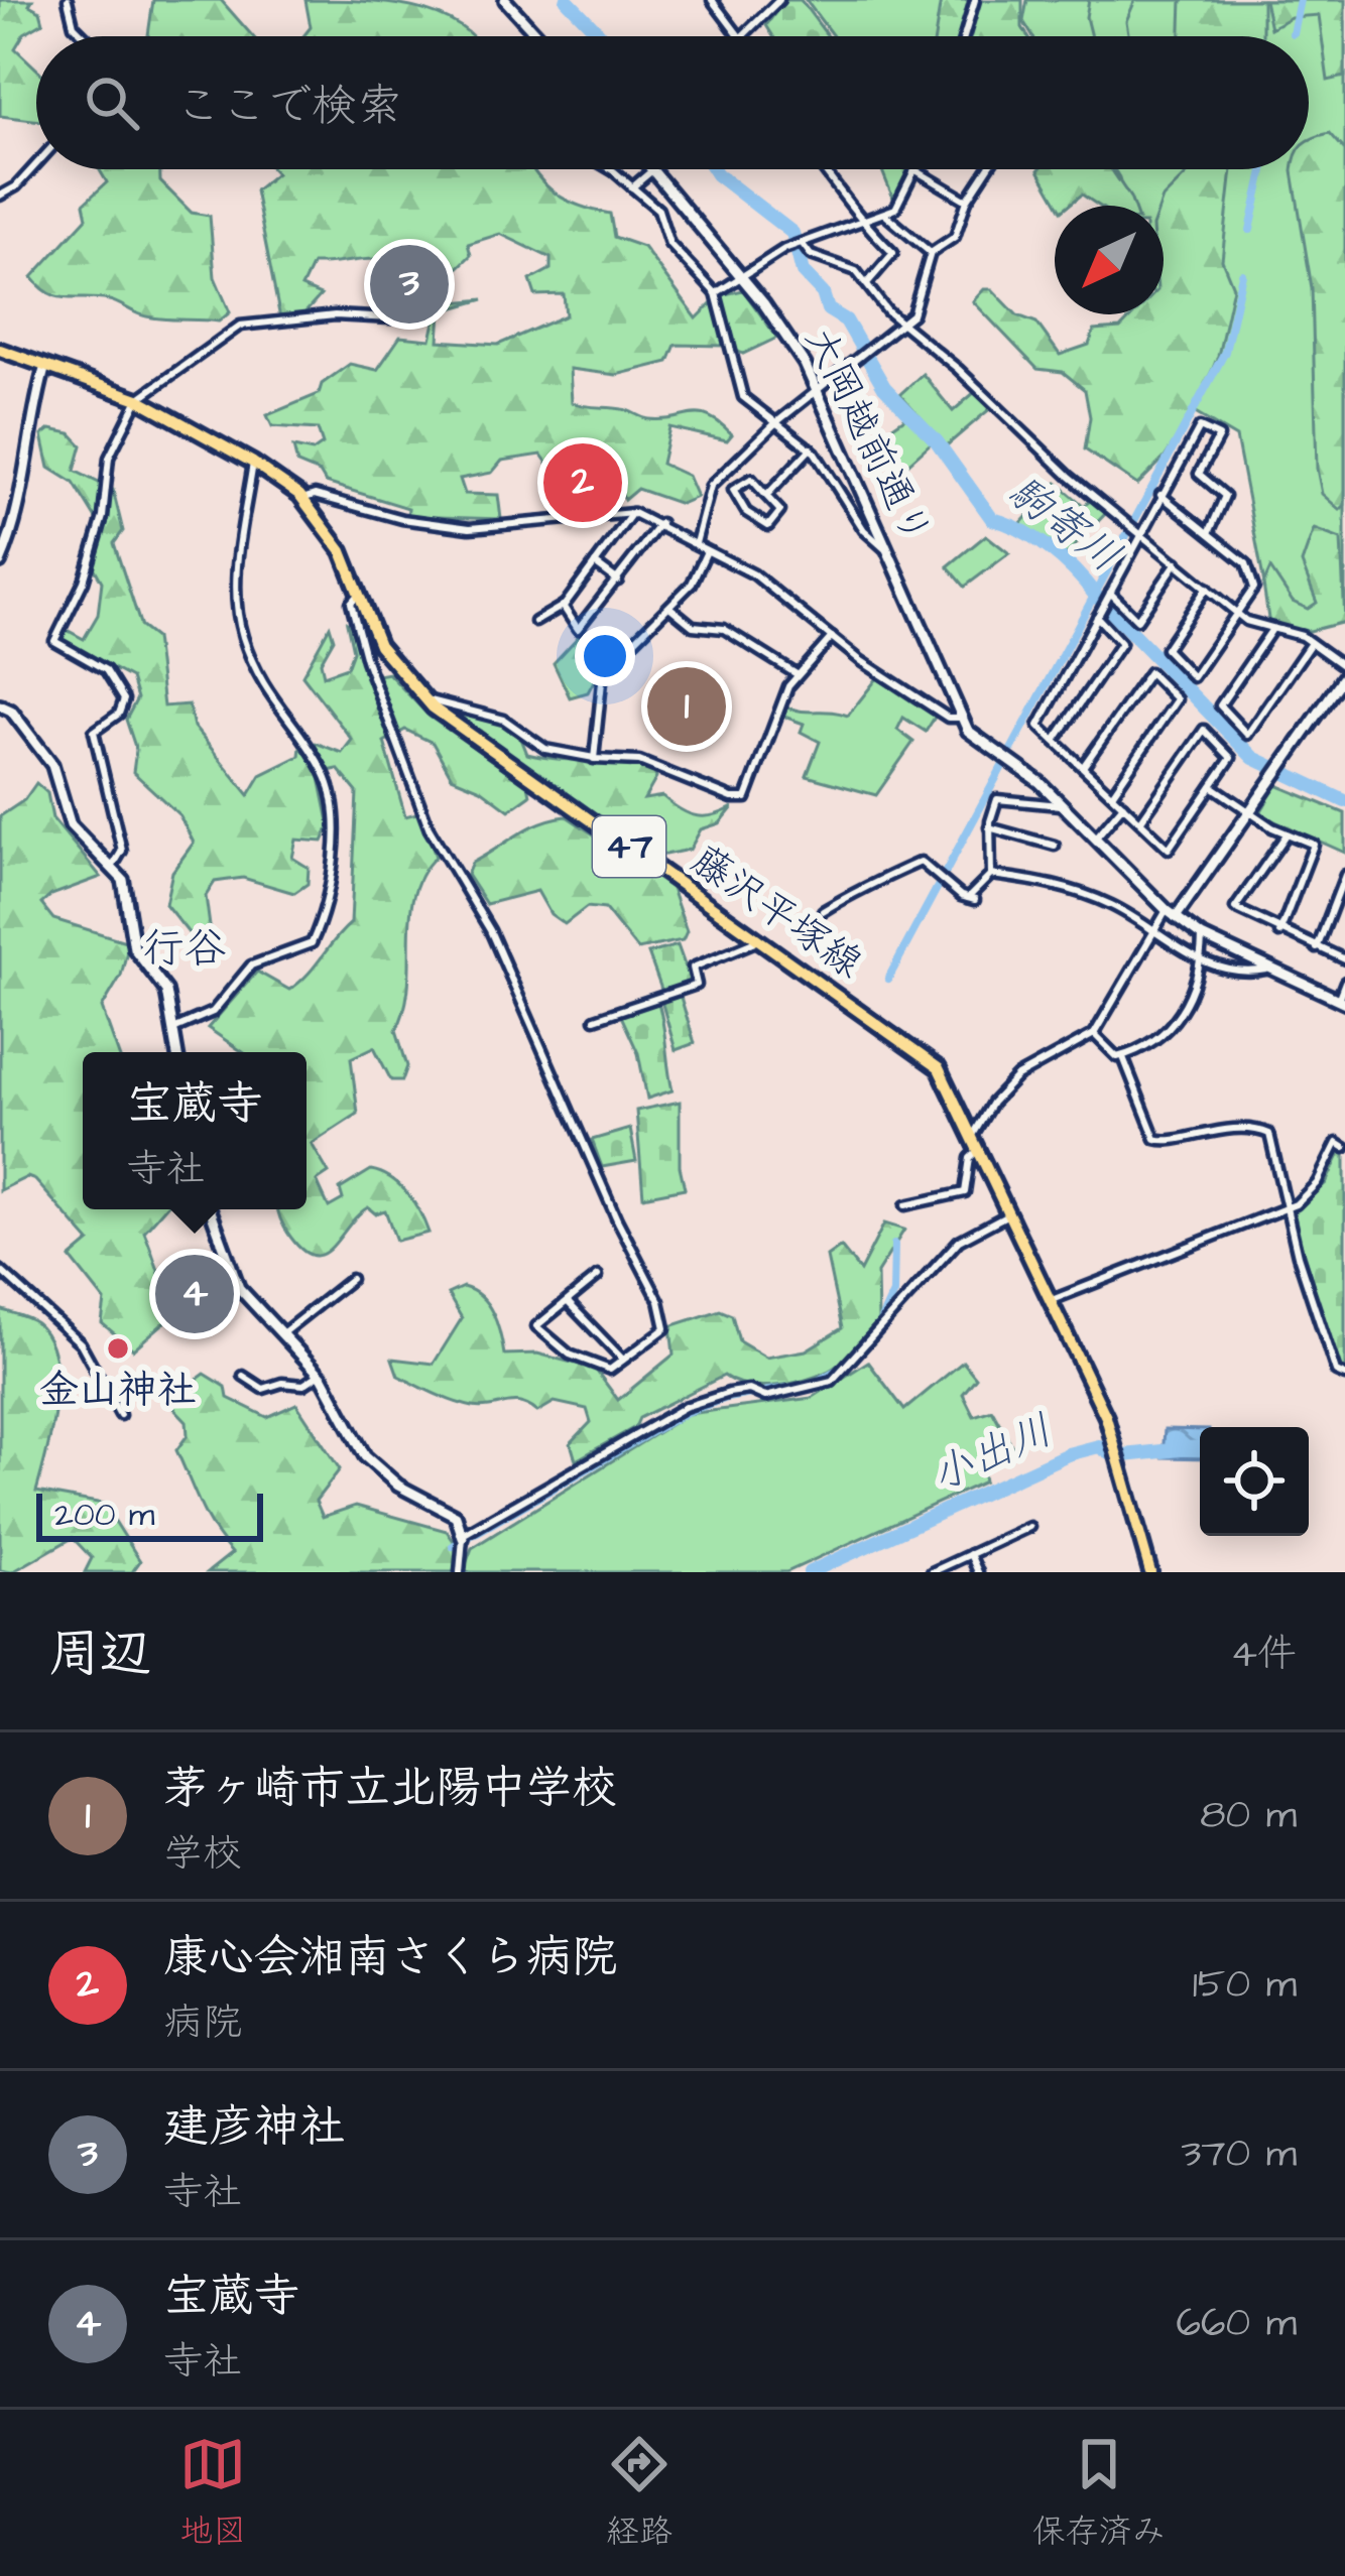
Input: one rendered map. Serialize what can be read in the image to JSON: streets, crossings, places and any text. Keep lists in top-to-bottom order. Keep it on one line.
{"streets":{"main road":["47","藤沢平塚線"],"street":["大岡越前通り"]},"districts":["行谷"],"water":["駒寄川","小出川"],"places":["金山神社"],"scale_bar":"200 m","north":"bottom left","page":{"search":"ここで検索","pins":["3","2","1","4"],"popup":["宝蔵寺","寺社"],"scale":"200 m","heading":["周辺","4件"],"list":[{"mark":"1","name":"茅ヶ崎市立北陽中学校","note":"学校","value":"80 m"},{"mark":"2","name":"康心会湘南さくら病院","note":"病院","value":"150 m"},{"mark":"3","name":"建彦神社","note":"寺社","value":"370 m"},{"mark":"4","name":"宝蔵寺","note":"寺社","value":"660 m"}],"nav":["地図","経路","保存済み"]}}
